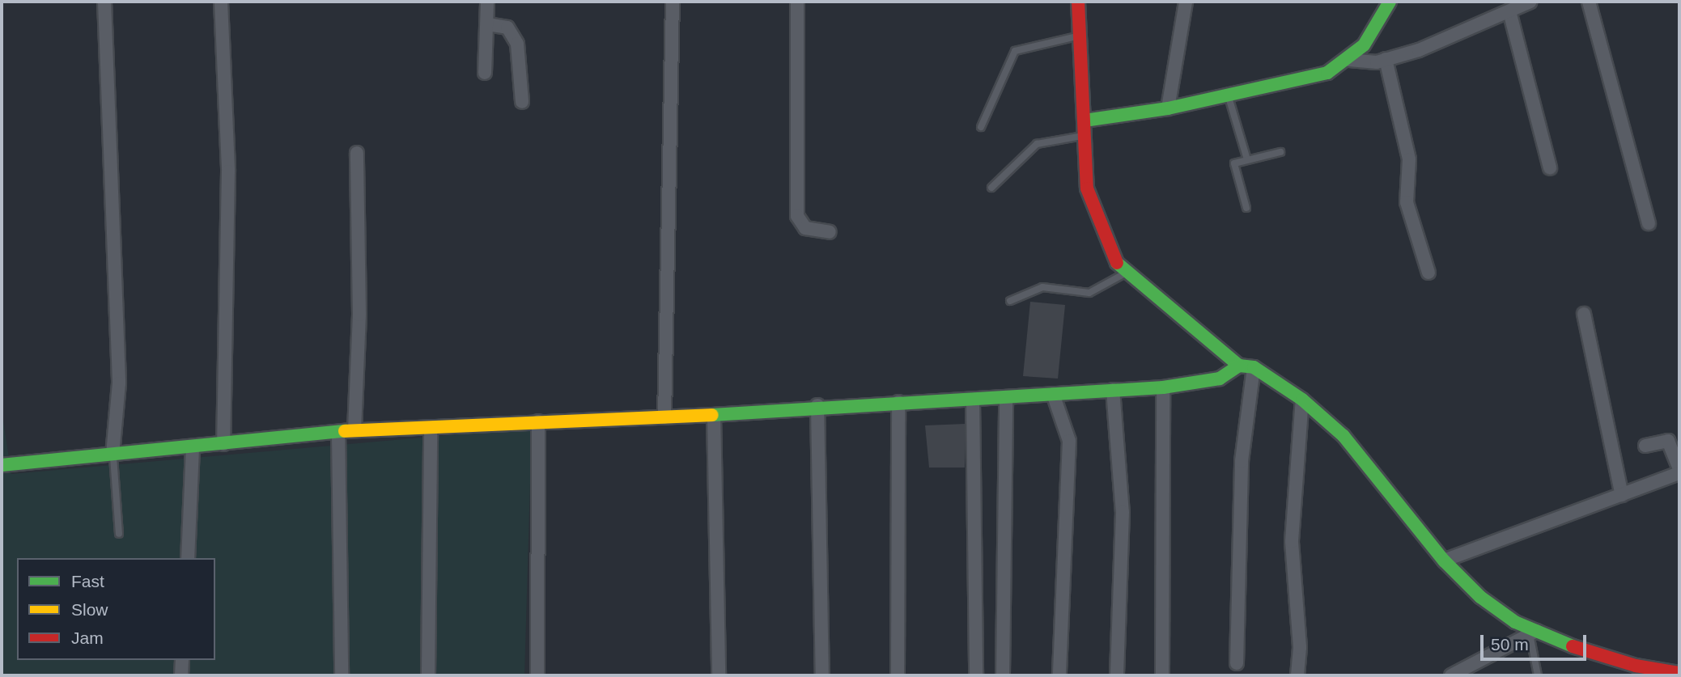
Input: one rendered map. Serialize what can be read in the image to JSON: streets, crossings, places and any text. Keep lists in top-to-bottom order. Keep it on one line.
{"legend":["Fast","Slow","Jam"],"scale_bar":"50 m"}
